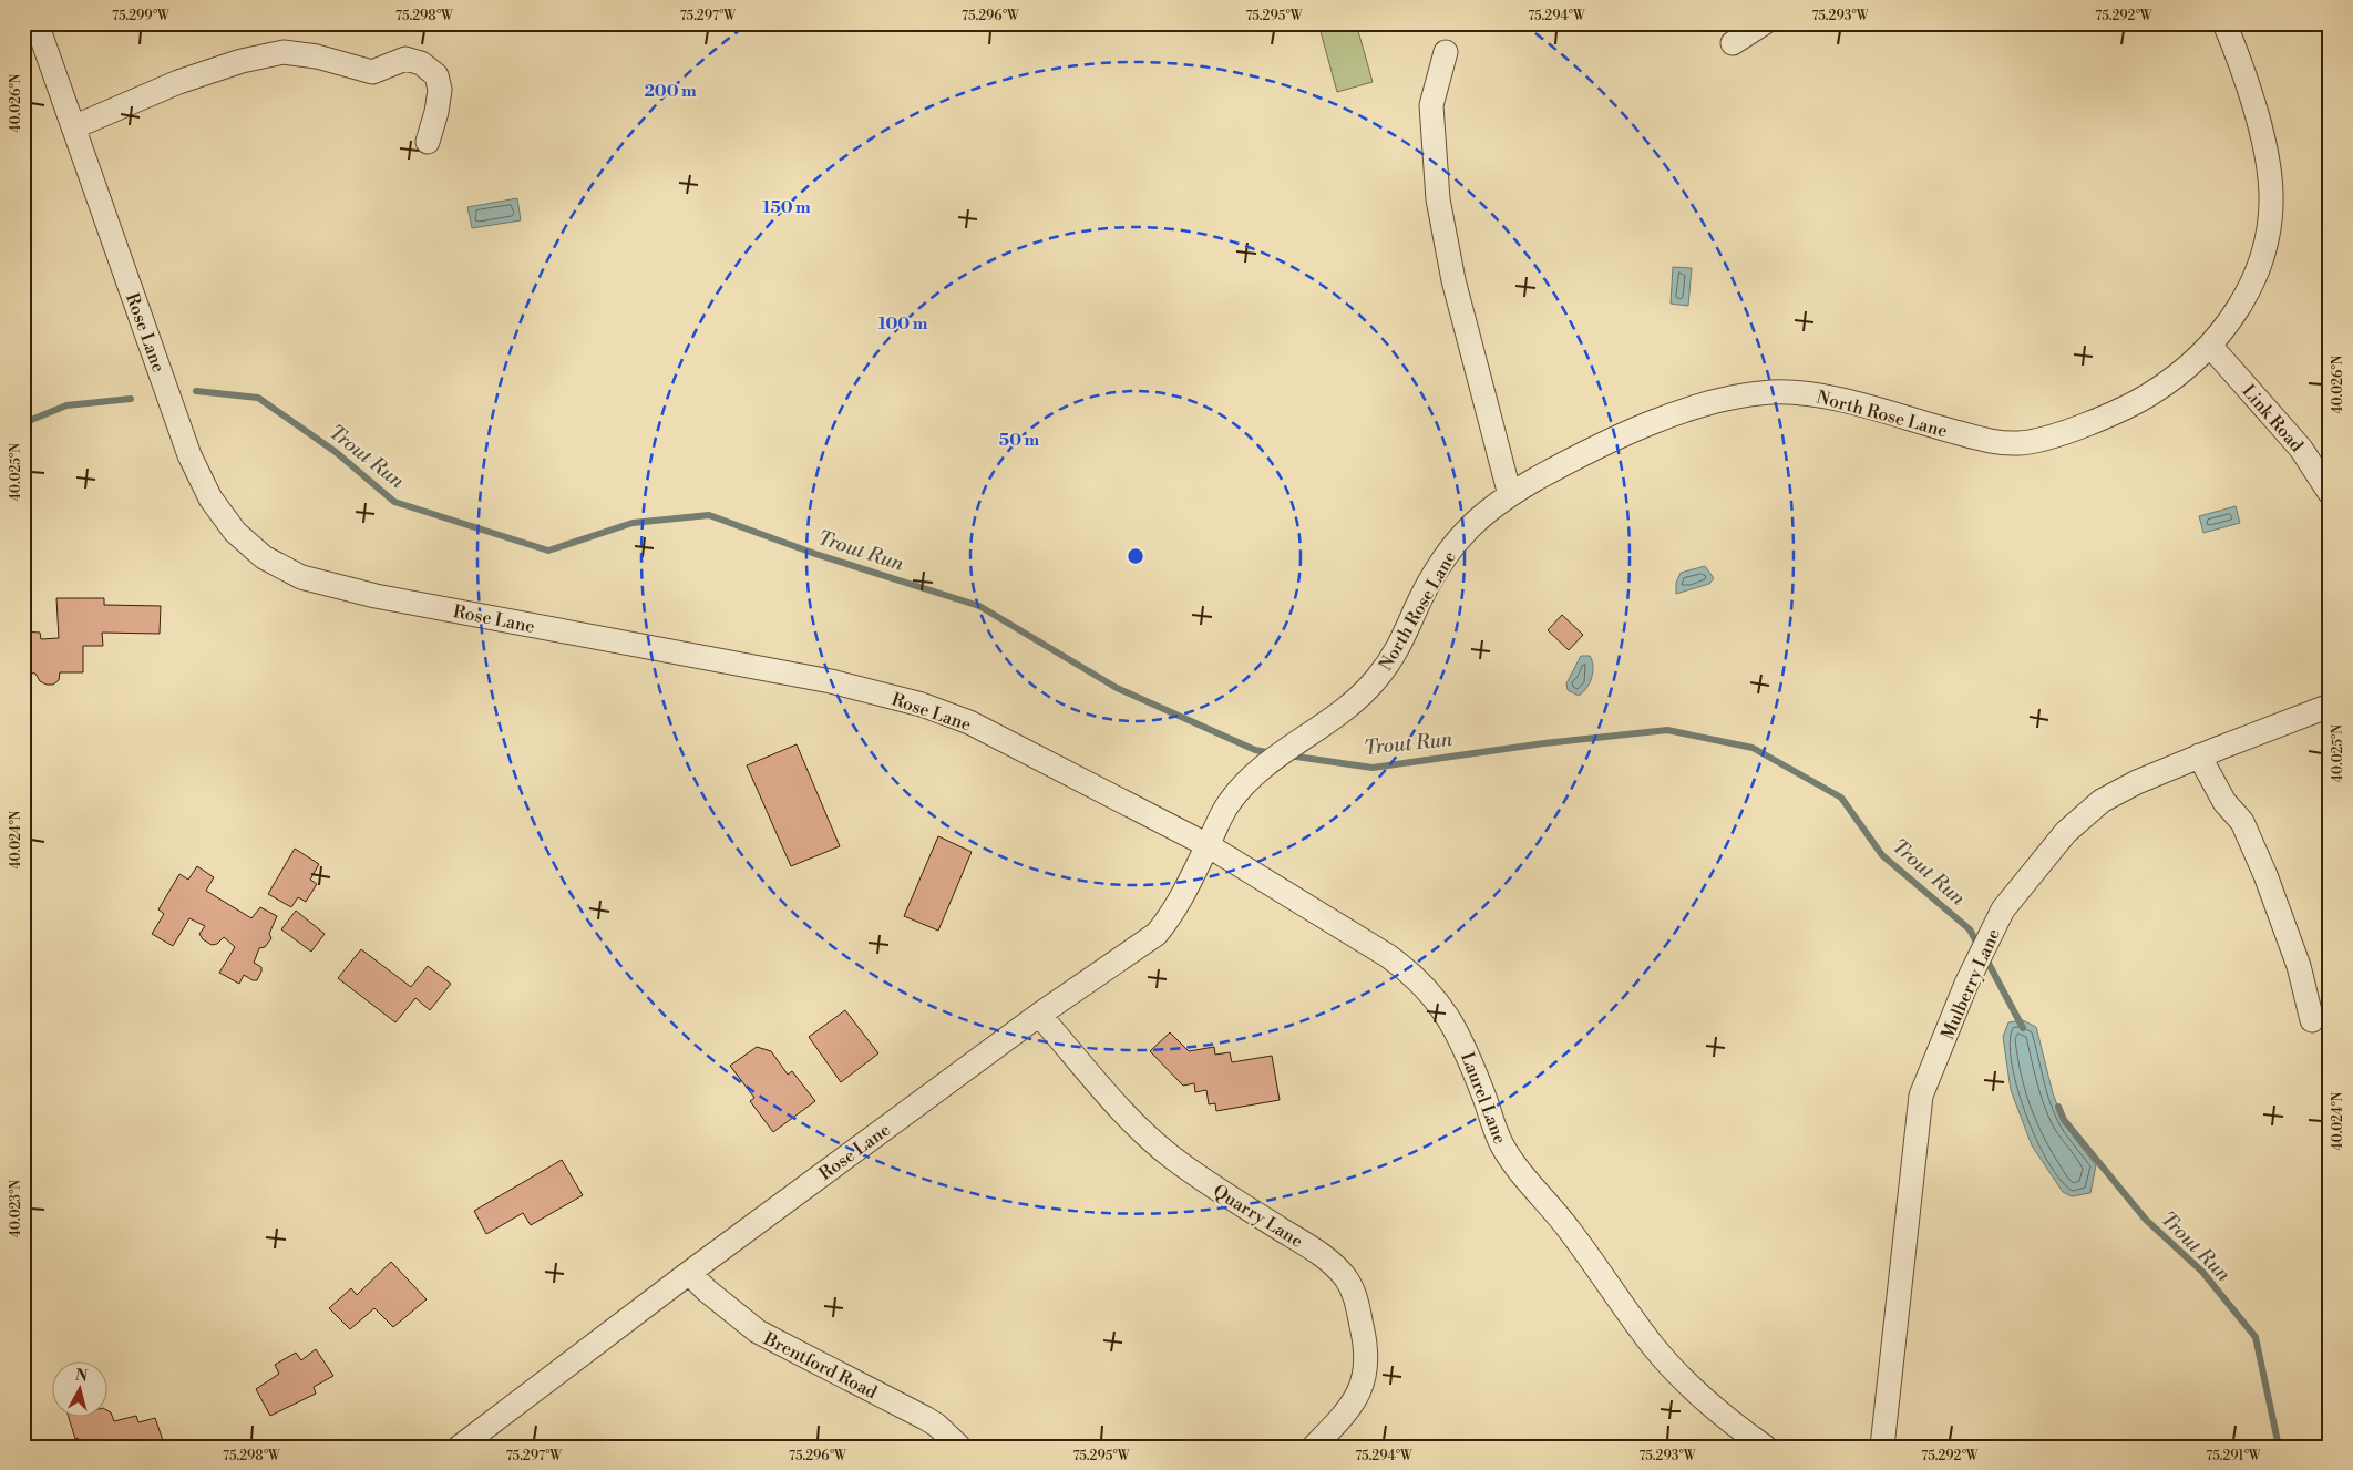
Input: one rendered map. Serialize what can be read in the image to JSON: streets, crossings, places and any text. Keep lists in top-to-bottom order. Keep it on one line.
{"streets":{"street":["Rose Lane","North Rose Lane","Link Road","Mulberry Lane","Laurel Lane","Quarry Lane","Brentford Road"]},"crossings":[["Rose Lane","North Rose Lane"],["Rose Lane","Laurel Lane"],["Rose Lane","Quarry Lane"],["Rose Lane","Brentford Road"],["North Rose Lane","Link Road"],["North Rose Lane","Laurel Lane"]],"water":["Trout Run"],"north":"top","coordinates":["75.299°W","75.298°W","75.297°W","75.296°W","75.295°W","75.294°W","75.293°W","75.292°W","40.026°N","40.025°N","40.024°N","40.023°N","75.291°W"],"rings":["200 m","150 m","100 m","50 m"]}
